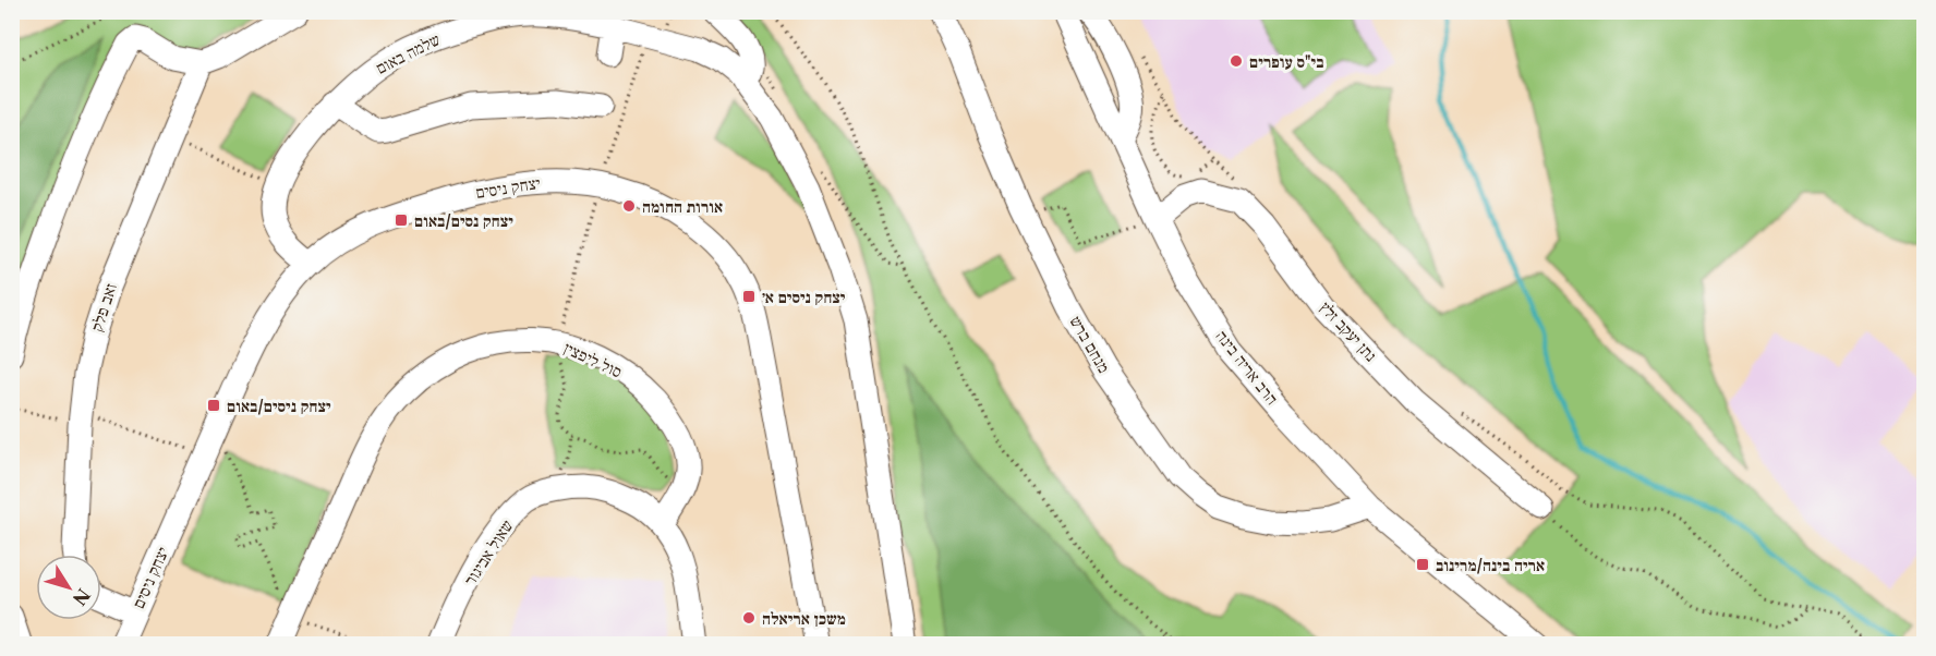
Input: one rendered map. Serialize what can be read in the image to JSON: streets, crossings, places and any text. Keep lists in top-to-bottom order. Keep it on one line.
{"streets":{"street":["שלמה באום","יצחק ניסים","זאב פלק","נתן יעקב זלץ","מנחם ברש","סול ליפצין","הרב אריה בינה","שאול אביגור"]},"crossings":[["שלמה באום","יצחק ניסים"],["נתן יעקב זלץ","הרב אריה בינה"],["מנחם ברש","הרב אריה בינה"],["סול ליפצין","שאול אביגור"]],"places":{"other":["בי\"ס עופרים","אורות החומה","משכן אריאלה"],"transit":["יצחק נסים/באום","יצחק ניסים א׳","יצחק ניסים/באום","אריה בינה/מרינוב"]},"north":"bottom right"}
